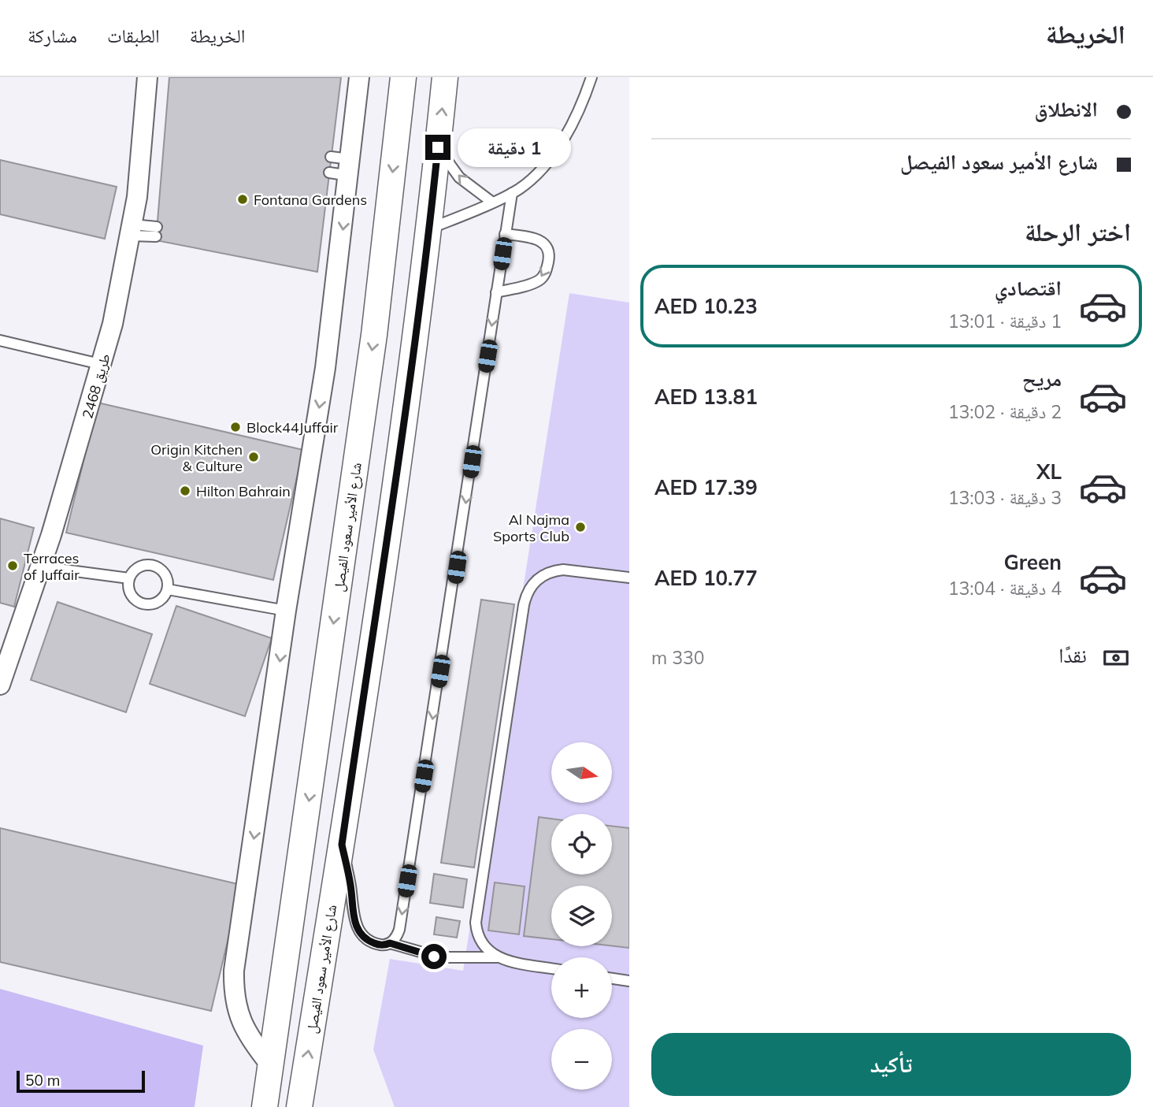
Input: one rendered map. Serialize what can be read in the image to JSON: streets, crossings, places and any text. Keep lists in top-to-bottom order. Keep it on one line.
{"streets":{"street":["طريق 2468","شارع الأمير سعود الفيصل"]},"places":["Fontana Gardens","Block44Juffair","Origin Kitchen & Culture","Hilton Bahrain","Al Najma Sports Club","Terraces of Juffair"],"scale_bar":"50 m","north":"right","page":{"header":"الخريطة","nav":["الخريطة","الطبقات","مشاركة"],"banner":["الانطلاق","شارع الأمير سعود الفيصل"],"bubble":"1 دقيقة","heading":"اختر الرحلة","list":[{"name":"اقتصادي","note":"1 دقيقة · 13:01","value":"AED 10.23"},{"name":"مريح","note":"2 دقيقة · 13:02","value":"AED 13.81"},{"name":"XL","note":"3 دقيقة · 13:03","value":"AED 17.39"},{"name":"Green","note":"4 دقيقة · 13:04","value":"AED 10.77"}],"pay":["نقدًا","330 m"],"map_buttons":["+","−"],"buttons":"تأكيد","scale":"50 m"}}
